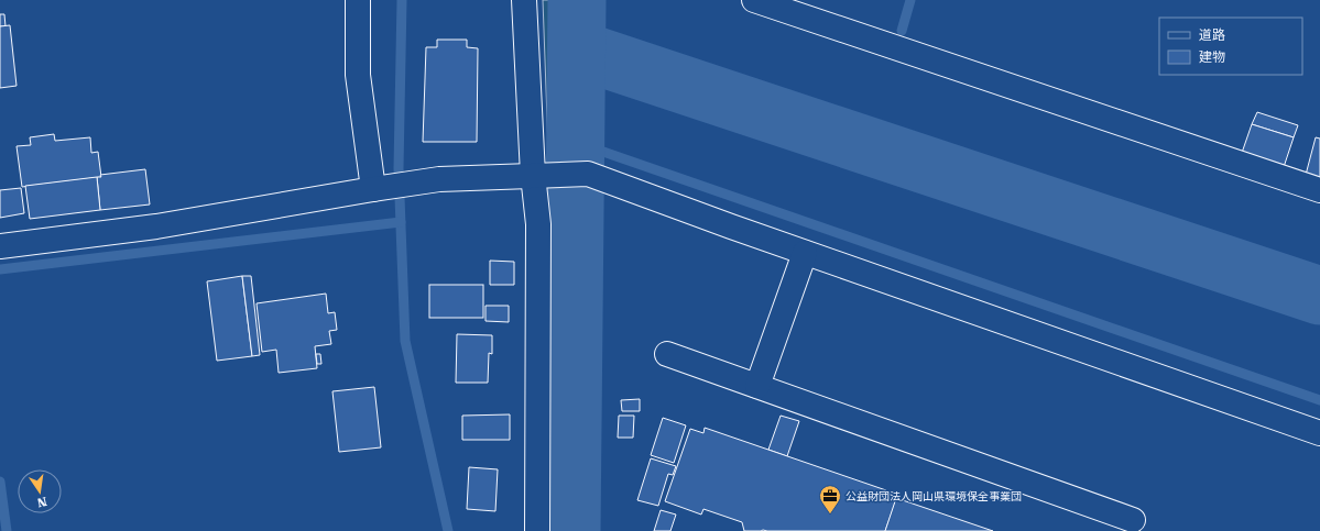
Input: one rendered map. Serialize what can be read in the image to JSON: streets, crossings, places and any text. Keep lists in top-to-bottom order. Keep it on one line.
{"places":{"office":["公益財団法人岡山県環境保全事業団"]},"legend":["道路","建物"],"north":"bottom"}
